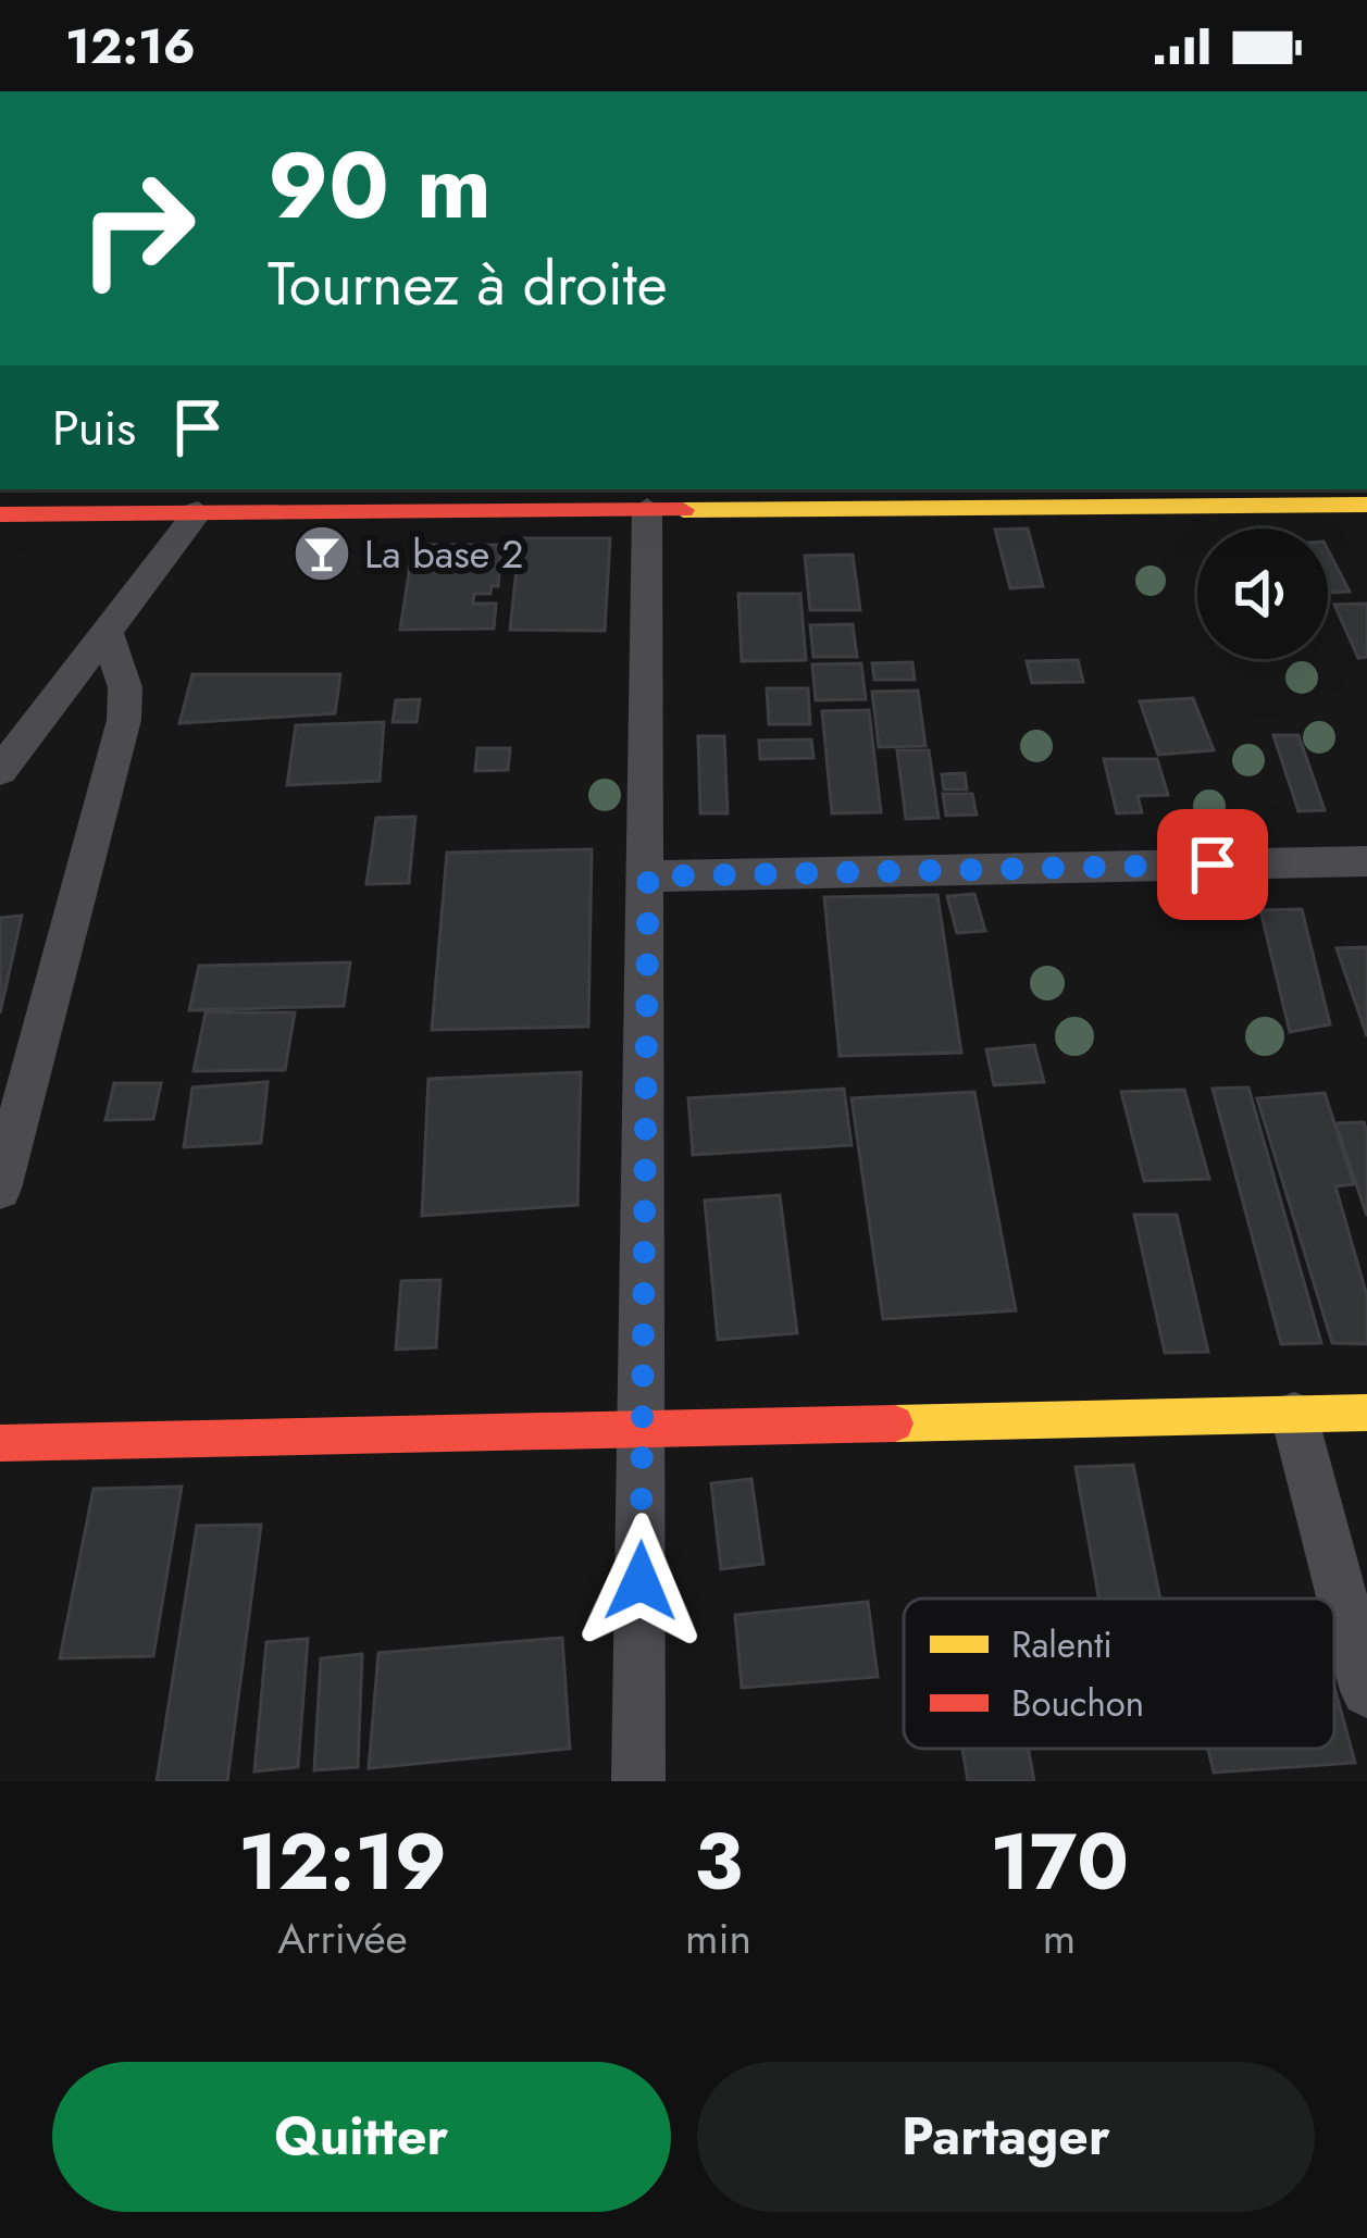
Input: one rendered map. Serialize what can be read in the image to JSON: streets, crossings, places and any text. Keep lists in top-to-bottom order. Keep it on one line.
{"places":{"bar":["La base 2"]},"legend":["Ralenti","Bouchon"],"page":{"status":"12:16","turn":["90 m","Tournez à droite"],"then":"Puis","eta":["12:19","Arrivée","3","min","170","m"],"buttons":["Quitter","Partager"]}}
